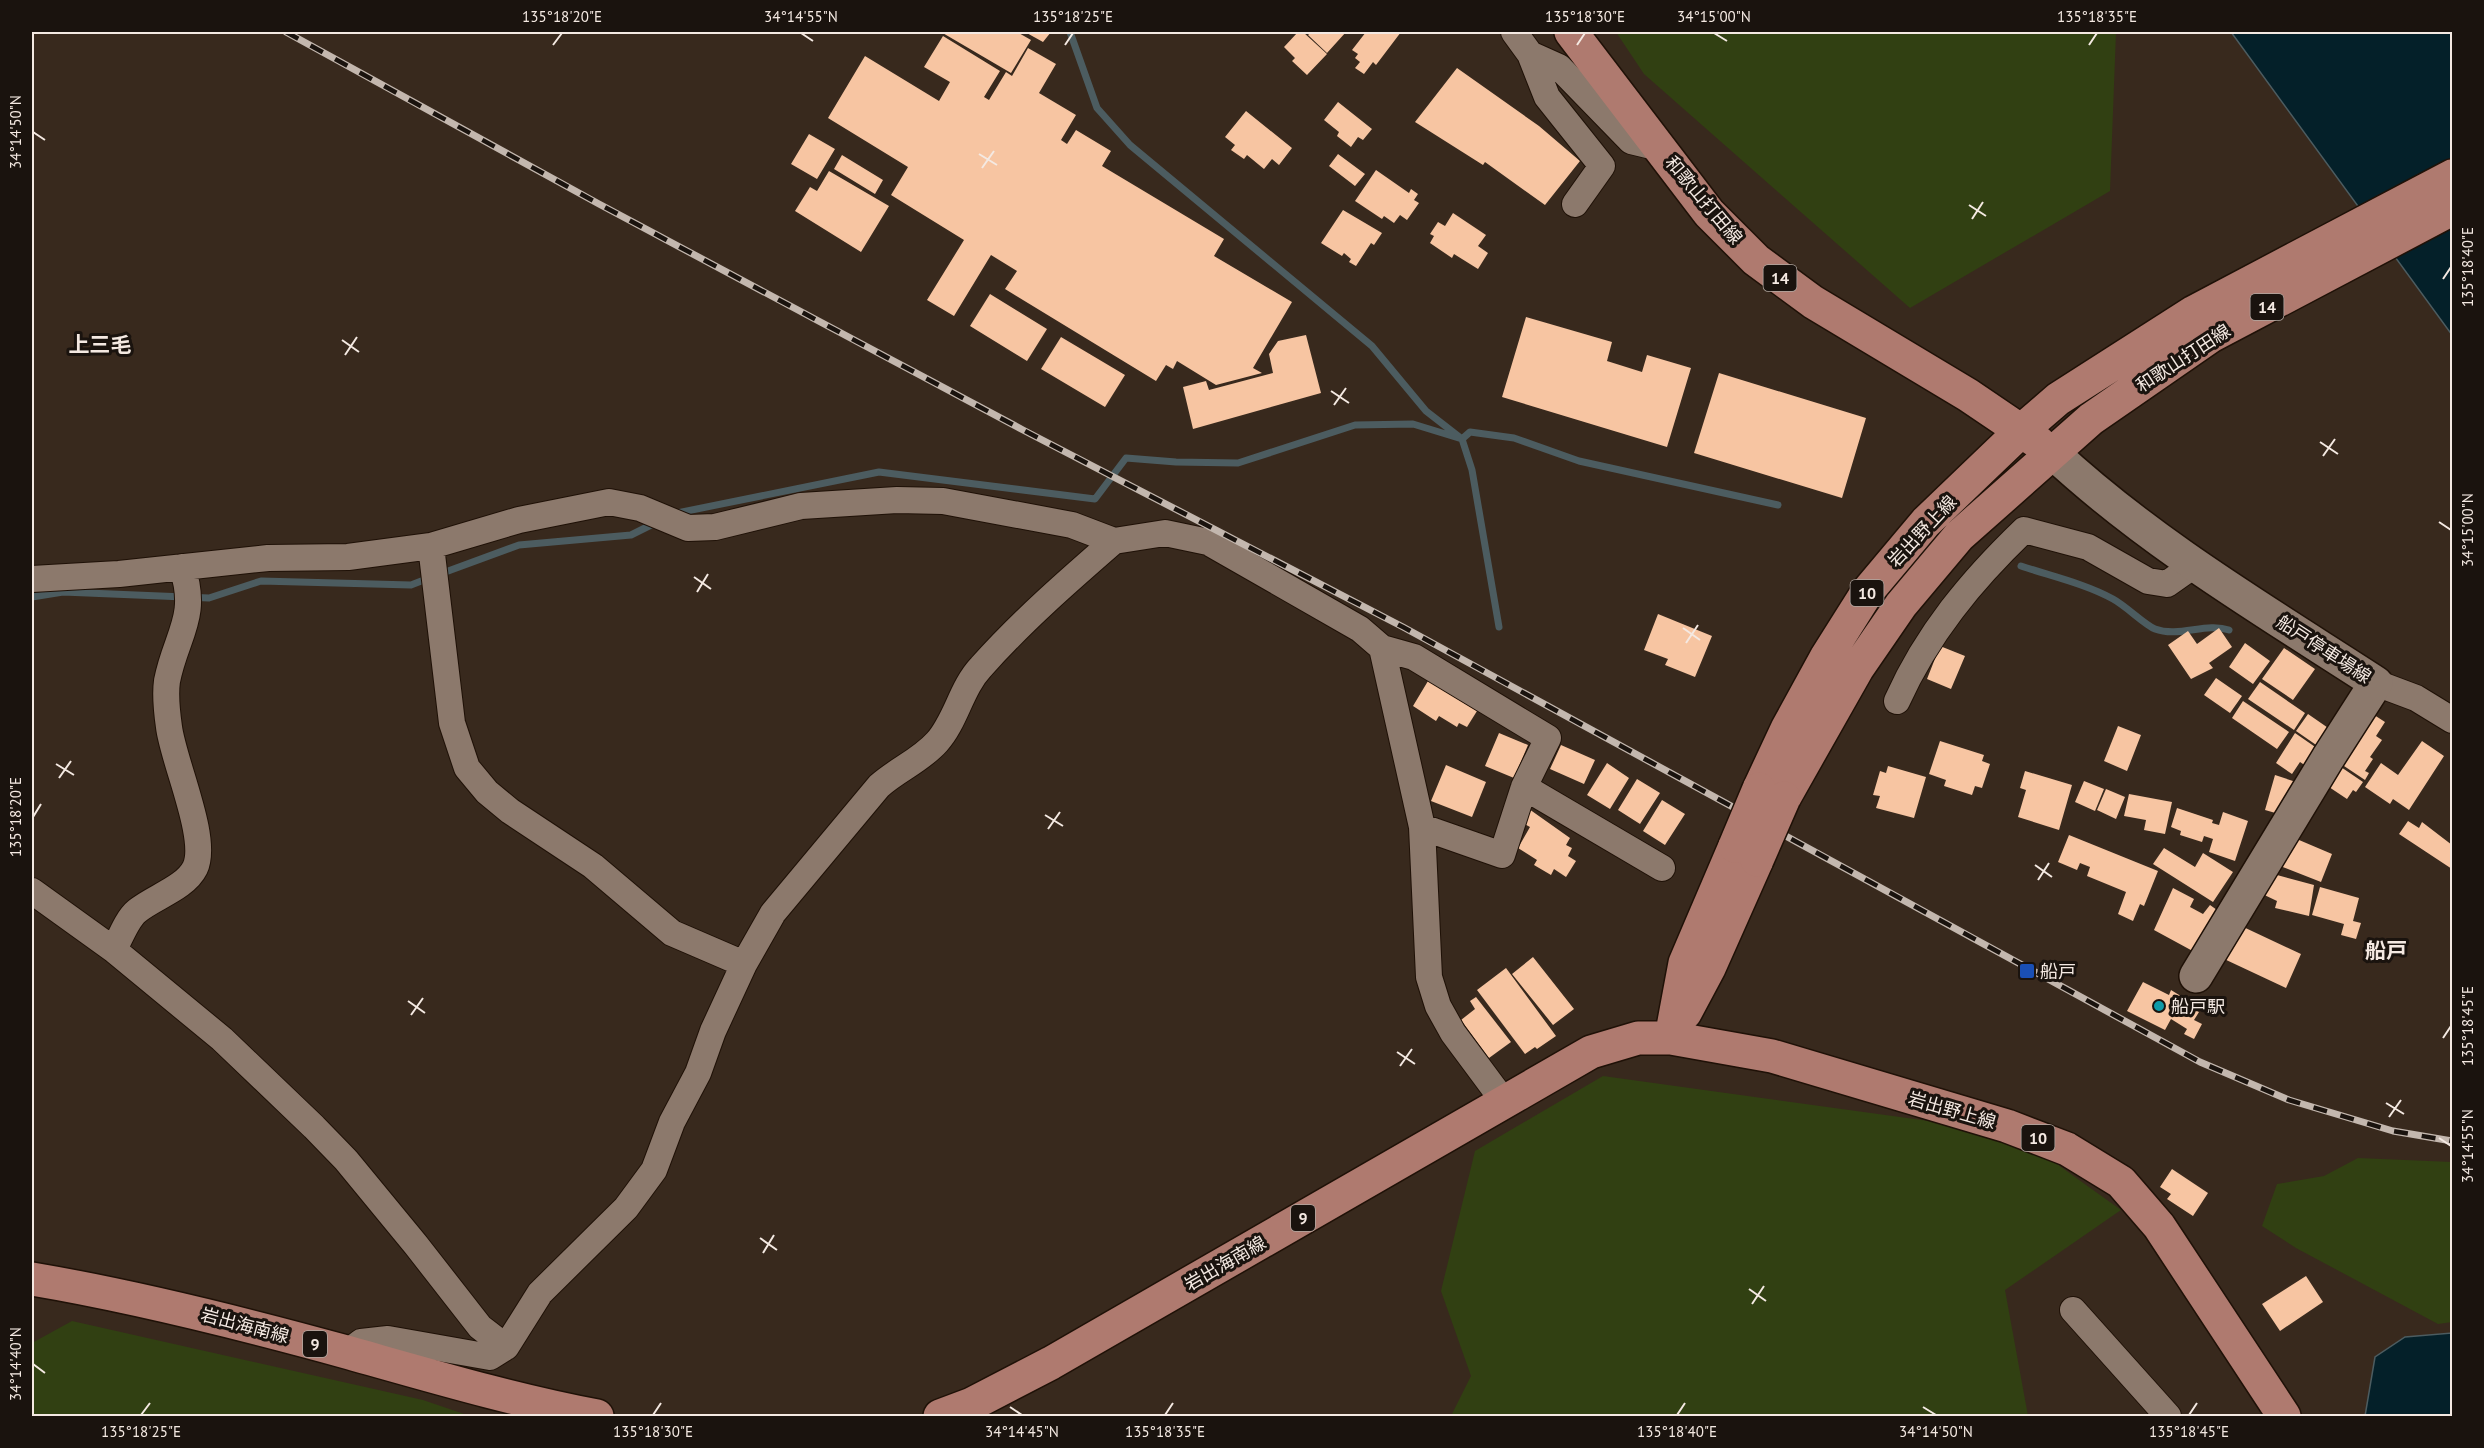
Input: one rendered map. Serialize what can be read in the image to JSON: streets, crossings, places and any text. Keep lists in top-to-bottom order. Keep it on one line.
{"streets":{"main road":["和歌山打田線","14","岩出野上線","10","船戸停車場線","9","岩出海南線"]},"crossings":[["和歌山打田線","岩出野上線"],["和歌山打田線","船戸停車場線"],["岩出野上線","船戸停車場線"],["岩出野上線","岩出海南線"]],"districts":["上三毛","船戸"],"places":{"transit":["船戸"],"other":["船戸駅"]},"coordinates":["135°18'20\"E","34°14'55\"N","135°18'25\"E","135°18'30\"E","34°15'00\"N","135°18'35\"E","34°14'50\"N","135°18'40\"E","135°18'45\"E","34°14'40\"N","34°14'45\"N"]}
